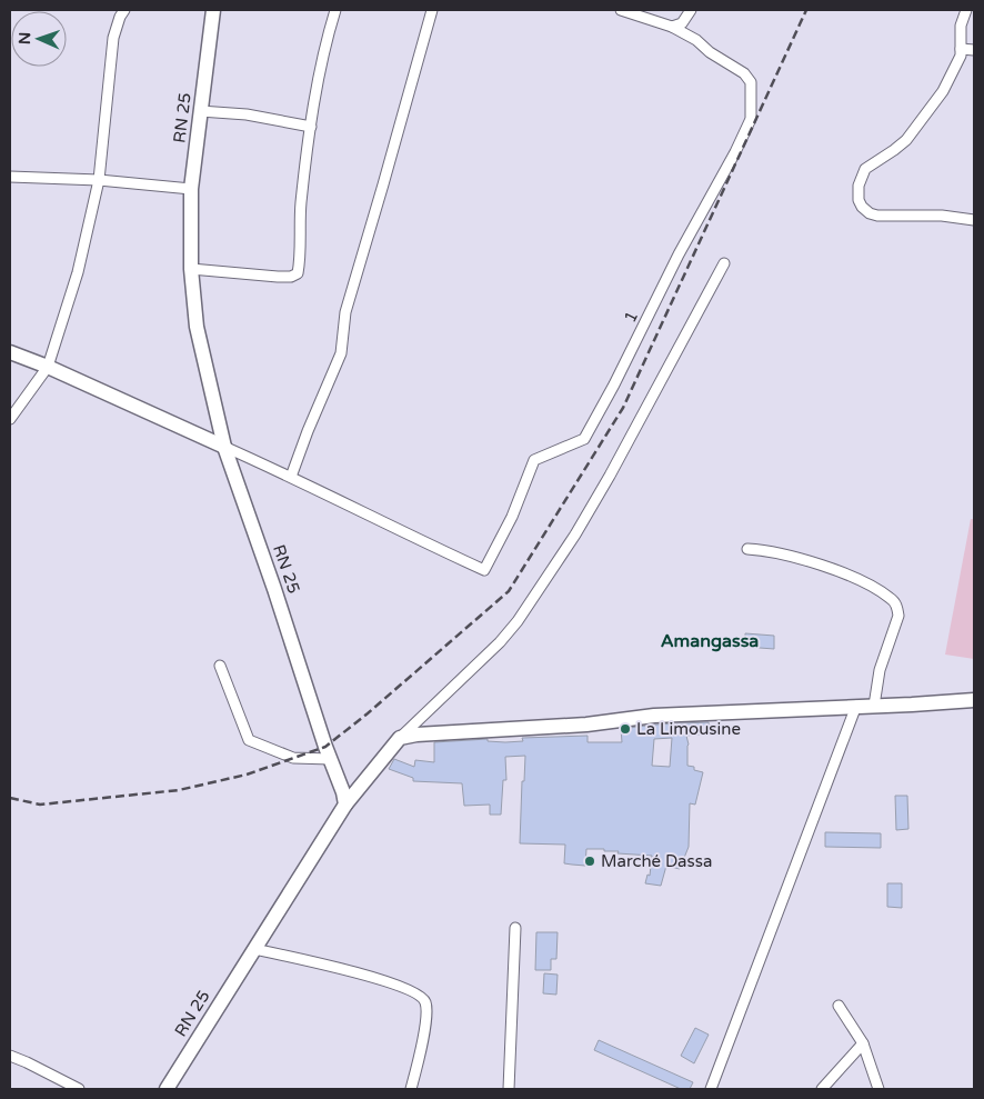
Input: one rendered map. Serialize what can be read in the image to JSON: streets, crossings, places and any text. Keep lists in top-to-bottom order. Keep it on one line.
{"streets":{"main road":["RN 25"],"street":["1"]},"districts":["Amangassa"],"places":["La Limousine","Marché Dassa"],"north":"left"}
